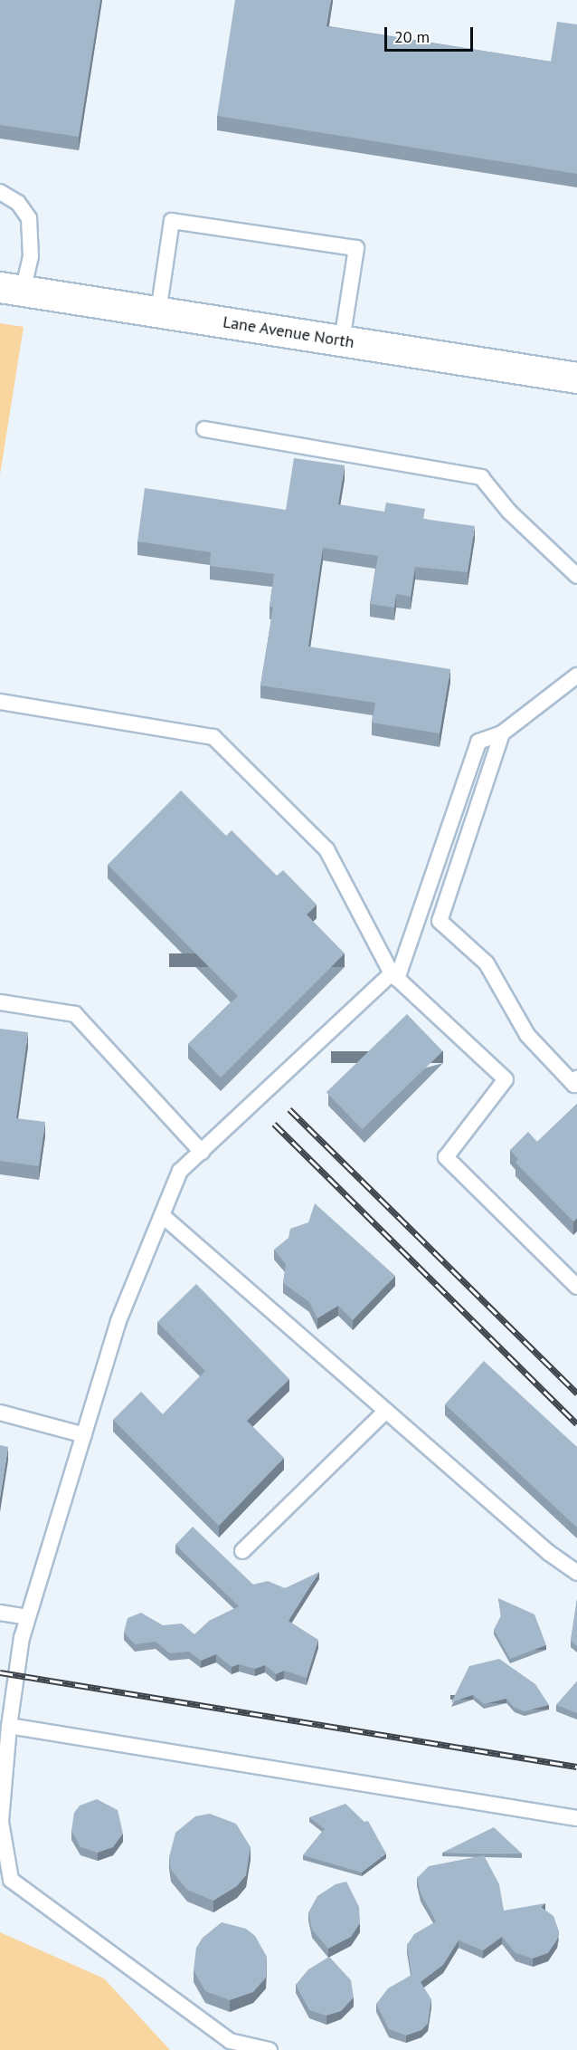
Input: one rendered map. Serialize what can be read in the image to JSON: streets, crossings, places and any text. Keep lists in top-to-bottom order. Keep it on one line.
{"streets":{"main road":["Lane Avenue North"]},"scale_bar":"20 m"}
